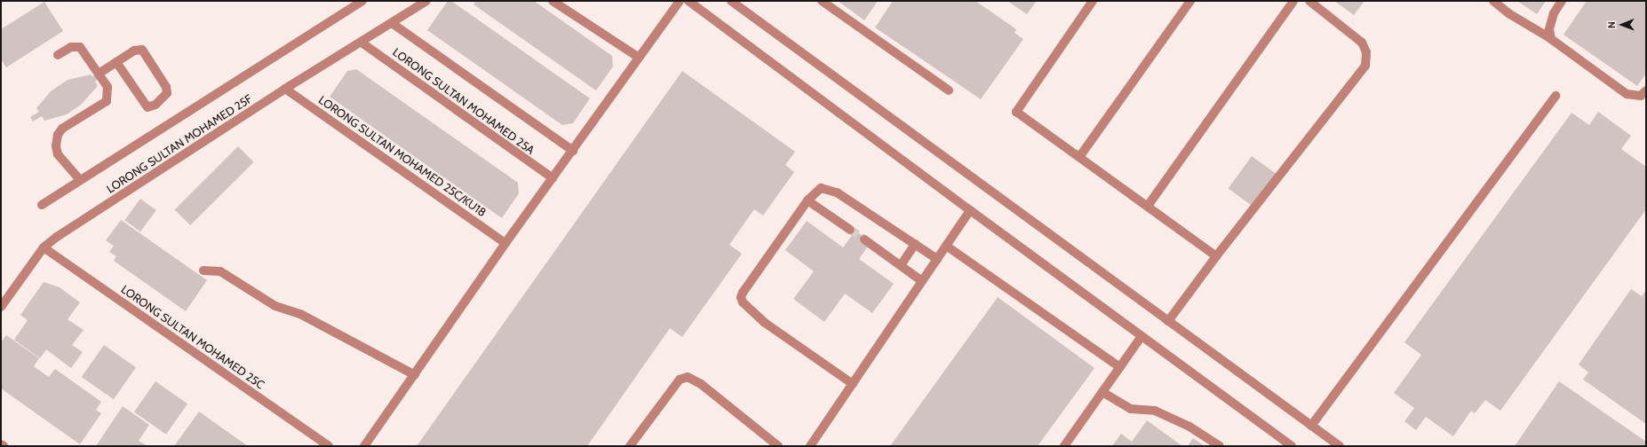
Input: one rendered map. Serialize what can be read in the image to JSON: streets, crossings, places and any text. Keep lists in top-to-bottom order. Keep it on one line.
{"streets":{"street":["LORONG SULTAN MOHAMED 25A","LORONG SULTAN MOHAMED 25F","LORONG SULTAN MOHAMED 25C/KU18","LORONG SULTAN MOHAMED 25C"]},"crossings":[["LORONG SULTAN MOHAMED 25A","LORONG SULTAN MOHAMED 25F"],["LORONG SULTAN MOHAMED 25F","LORONG SULTAN MOHAMED 25C/KU18"],["LORONG SULTAN MOHAMED 25F","LORONG SULTAN MOHAMED 25C"]],"north":"left"}
